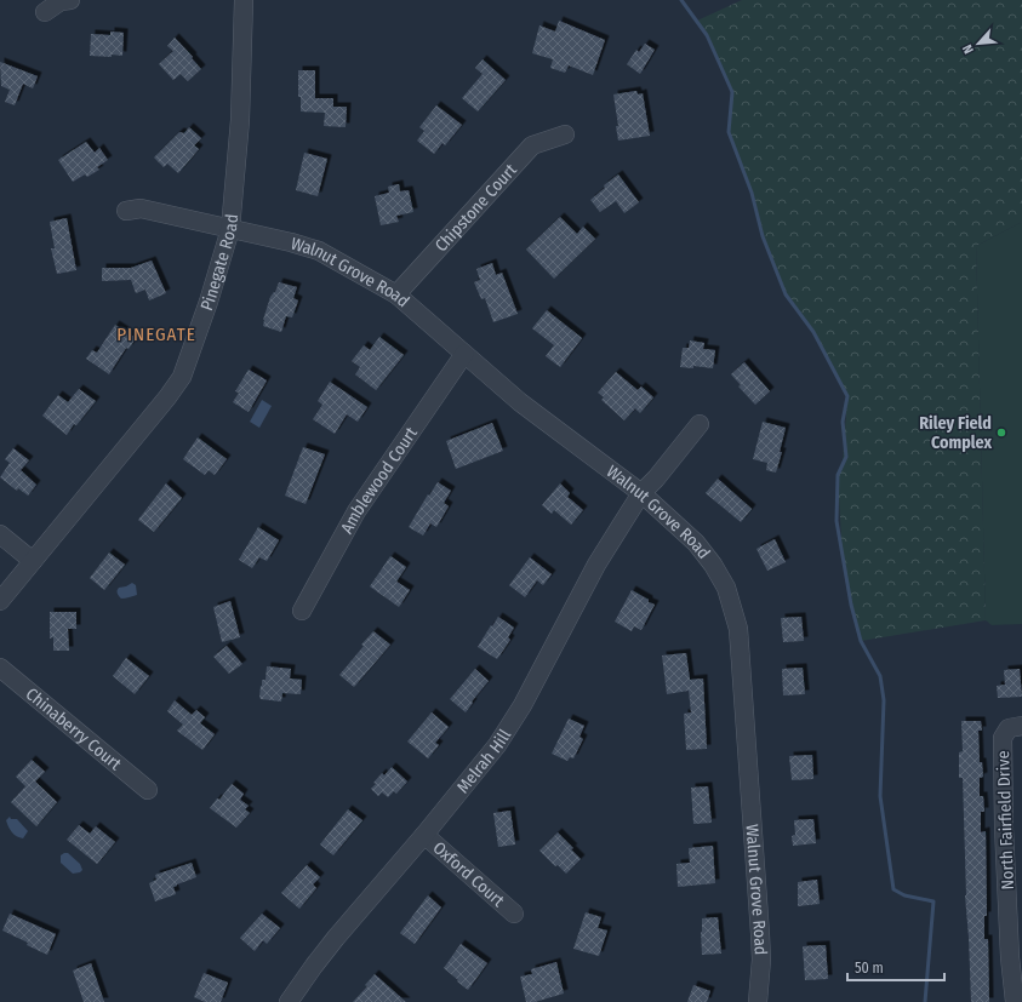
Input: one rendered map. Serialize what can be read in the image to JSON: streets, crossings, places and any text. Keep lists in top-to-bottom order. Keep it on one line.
{"streets":{"street":["Chipstone Court","Pinegate Road","Walnut Grove Road","Amblewood Court","Chinaberry Court","Melrah Hill","North Fairfield Drive","Oxford Court"]},"crossings":[["Chipstone Court","Walnut Grove Road"],["Pinegate Road","Walnut Grove Road"],["Walnut Grove Road","Amblewood Court"],["Walnut Grove Road","Melrah Hill"],["Melrah Hill","Oxford Court"]],"districts":["PINEGATE"],"places":["Riley Field Complex"],"scale_bar":"50 m","north":"bottom left"}
